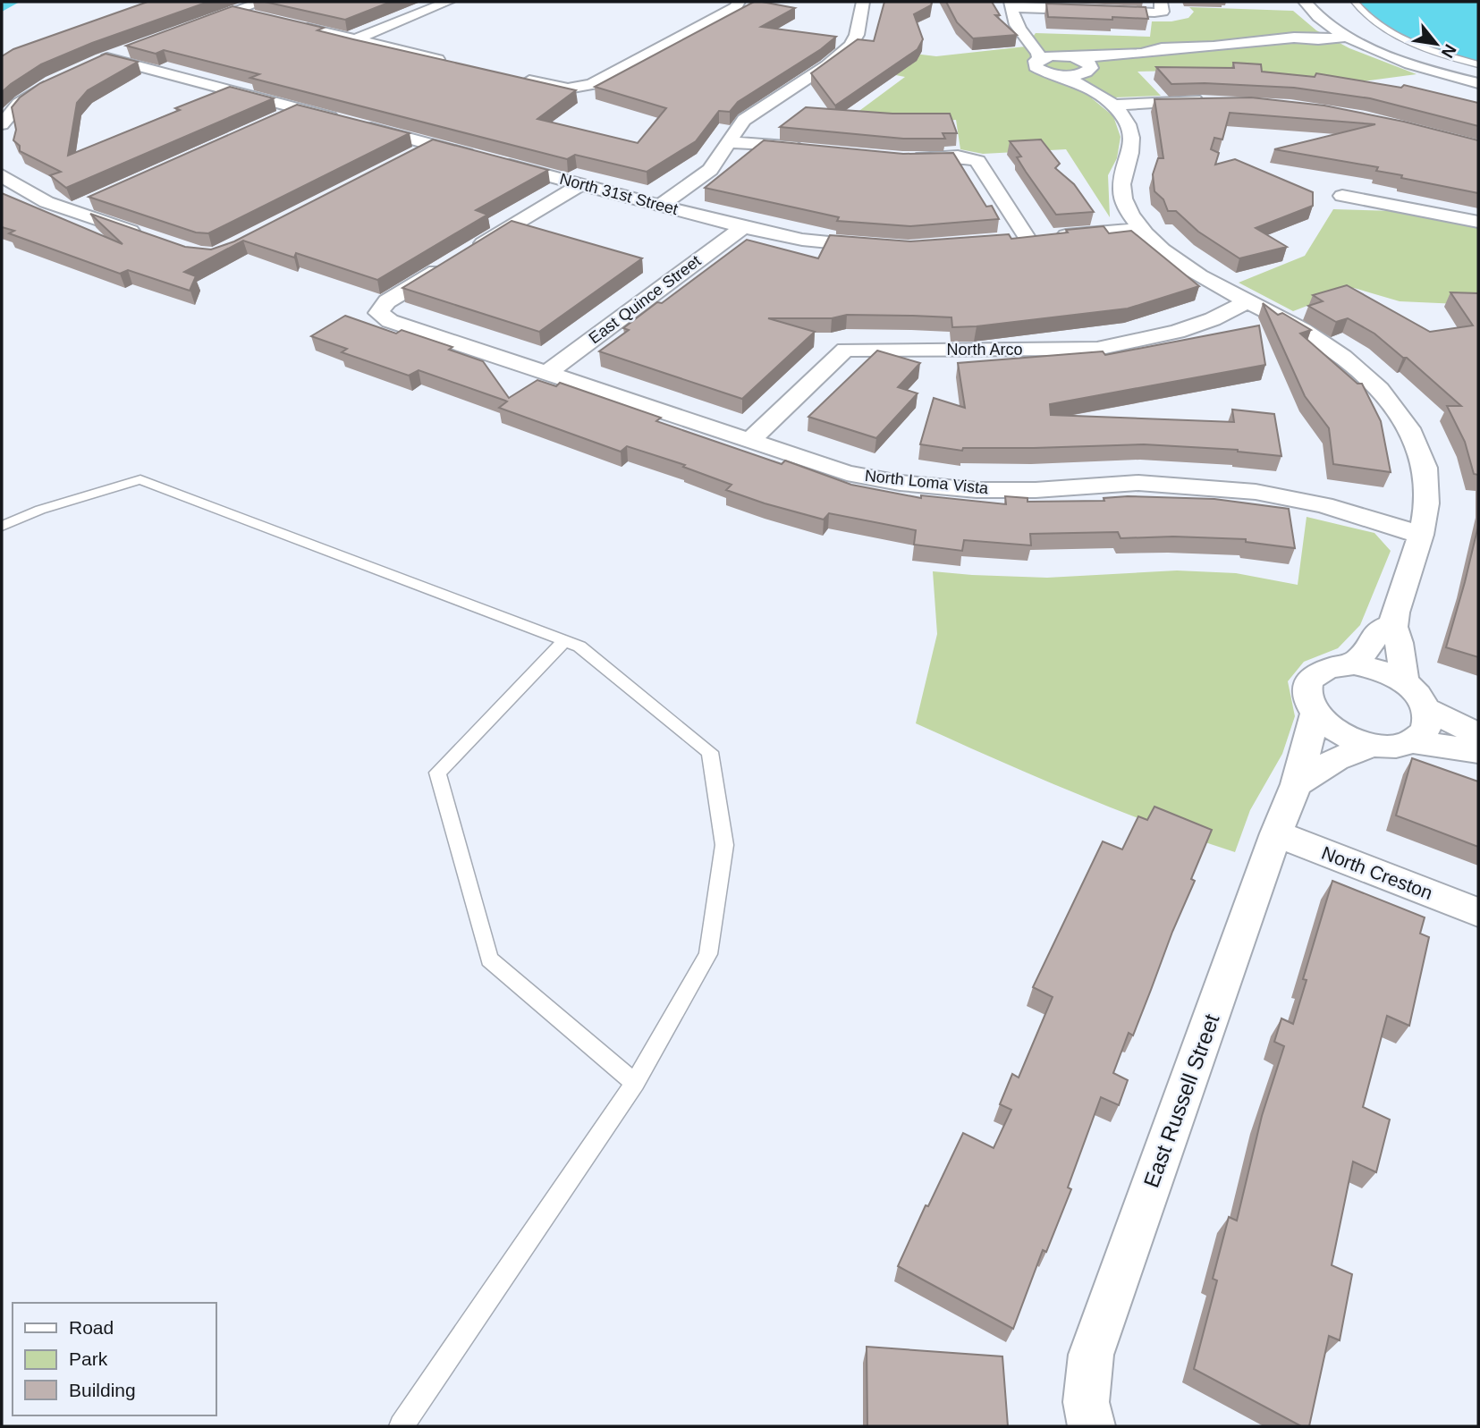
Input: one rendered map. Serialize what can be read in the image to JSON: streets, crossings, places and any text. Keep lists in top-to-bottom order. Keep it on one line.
{"streets":{"street":["North 31st Street","East Quince Street","North Arco","North Loma Vista","North Creston","East Russell Street"]},"crossings":[["North 31st Street","East Quince Street"],["East Quince Street","North Loma Vista"],["North Arco","North Loma Vista"],["North Creston","East Russell Street"]],"legend":["Road","Park","Building"],"north":"bottom right"}
